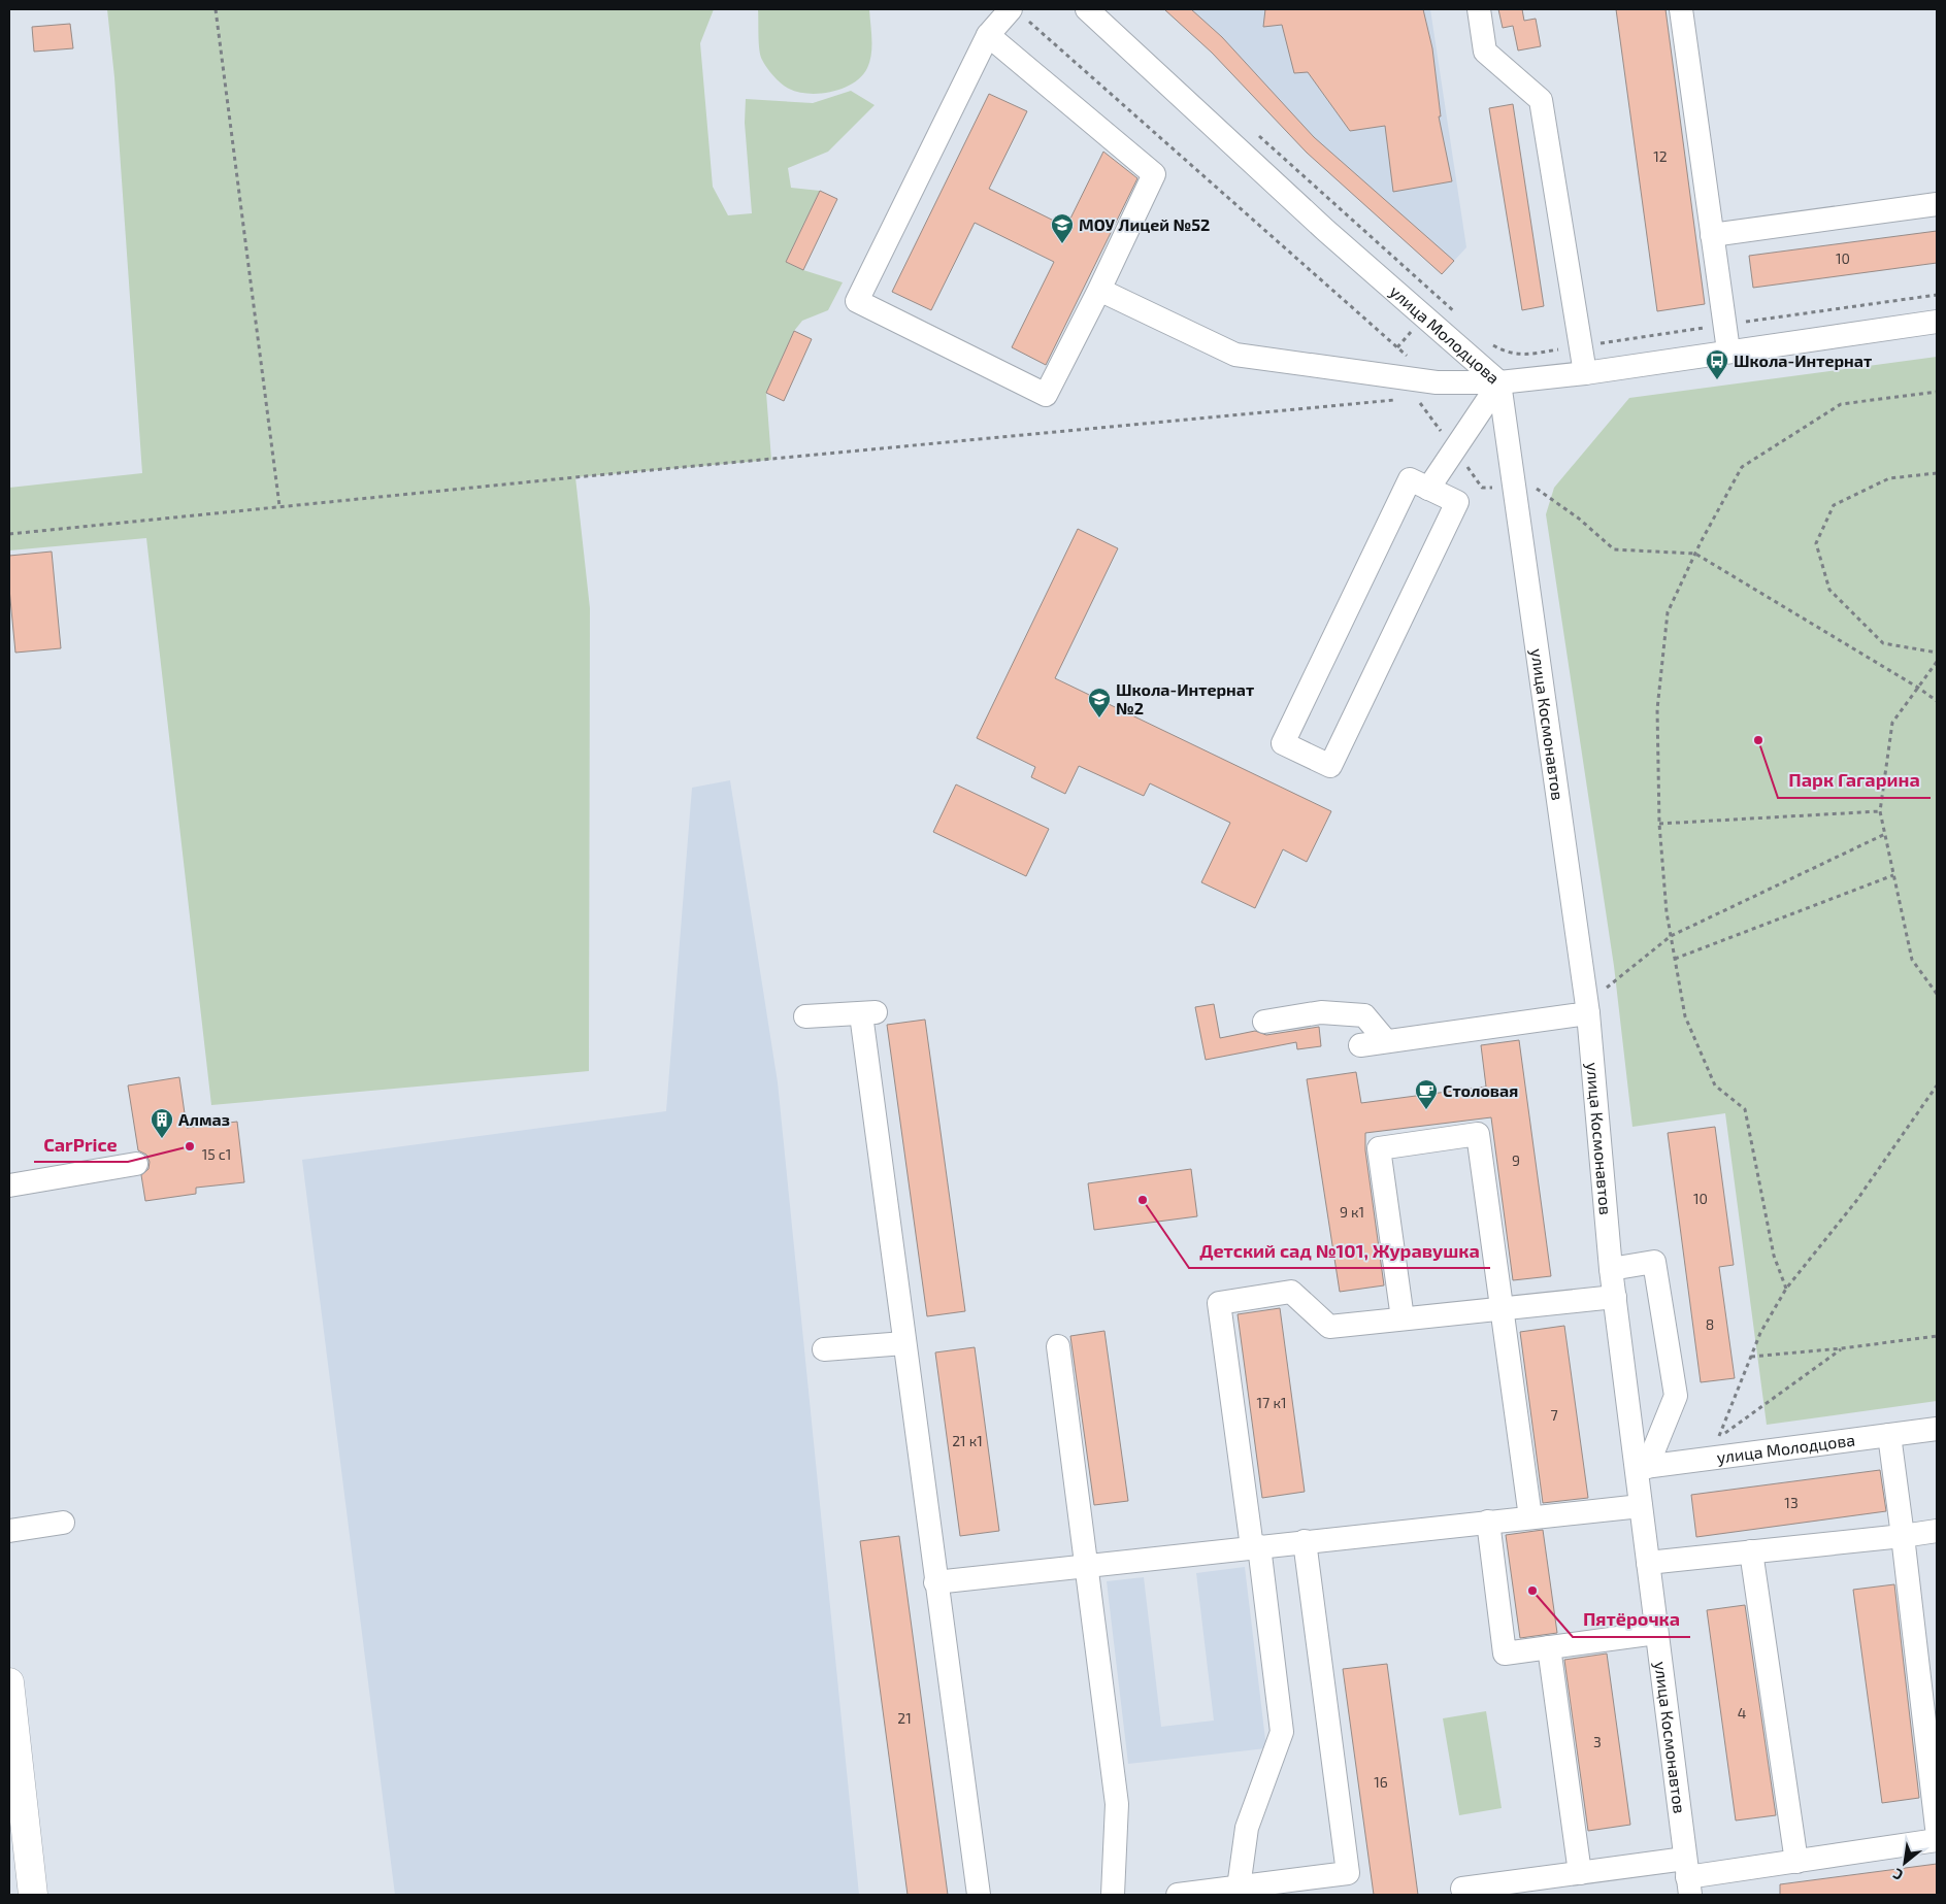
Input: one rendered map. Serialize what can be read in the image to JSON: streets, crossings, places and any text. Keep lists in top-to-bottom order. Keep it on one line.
{"streets":{"street":["улица Молодцова","улица Космонавтов"]},"crossings":[["улица Молодцова","улица Космонавтов"]],"places":{"school or university":["МОУ Лицей №52","Школа-Интернат №2"],"bus stop":["Школа-Интернат"],"other":["Парк Гагарина","CarPrice","Детский сад №101, Журавушка","Пятёрочка"],"cafe":["Столовая"],"building":["Алмаз"]},"house_numbers":["12","10","15 с1","9","10","9 к1","8","17 к1","7","21 к1","13","4","21","3","16"],"north":"bottom left"}
